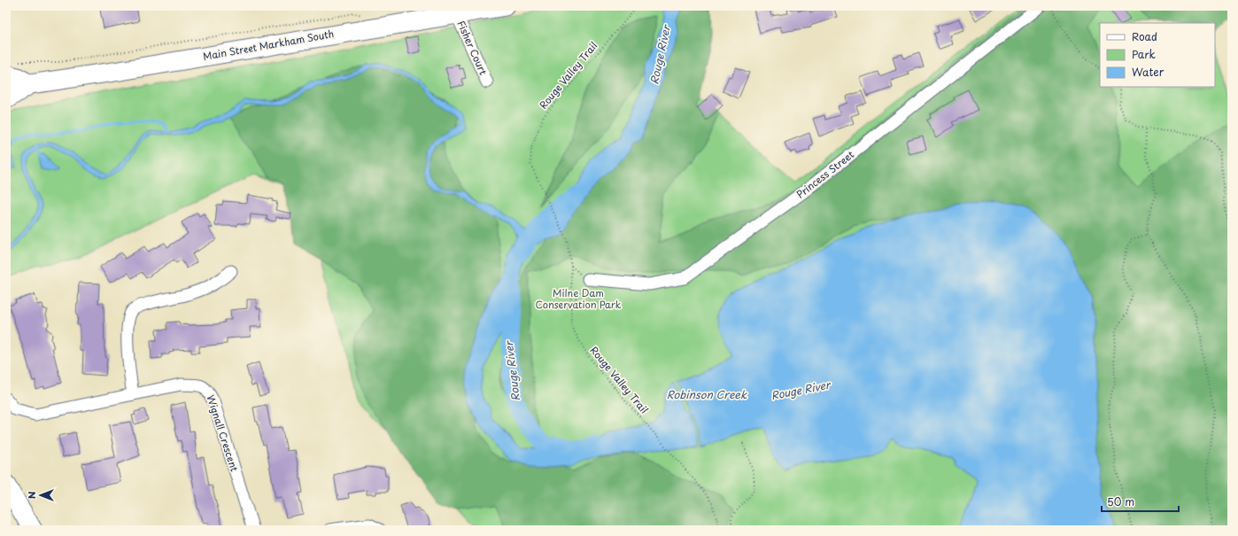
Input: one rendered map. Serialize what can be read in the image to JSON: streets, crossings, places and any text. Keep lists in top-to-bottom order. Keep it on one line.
{"streets":{"main road":["Main Street Markham South"],"street":["Fisher Court","Princess Street","Wignall Crescent"],"path":["Rouge Valley Trail"]},"crossings":[["Main Street Markham South","Fisher Court"]],"water":["Rouge River","Robinson Creek"],"parks":["Milne Dam Conservation Park"],"legend":["Road","Park","Water"],"scale_bar":"50 m","north":"left"}
